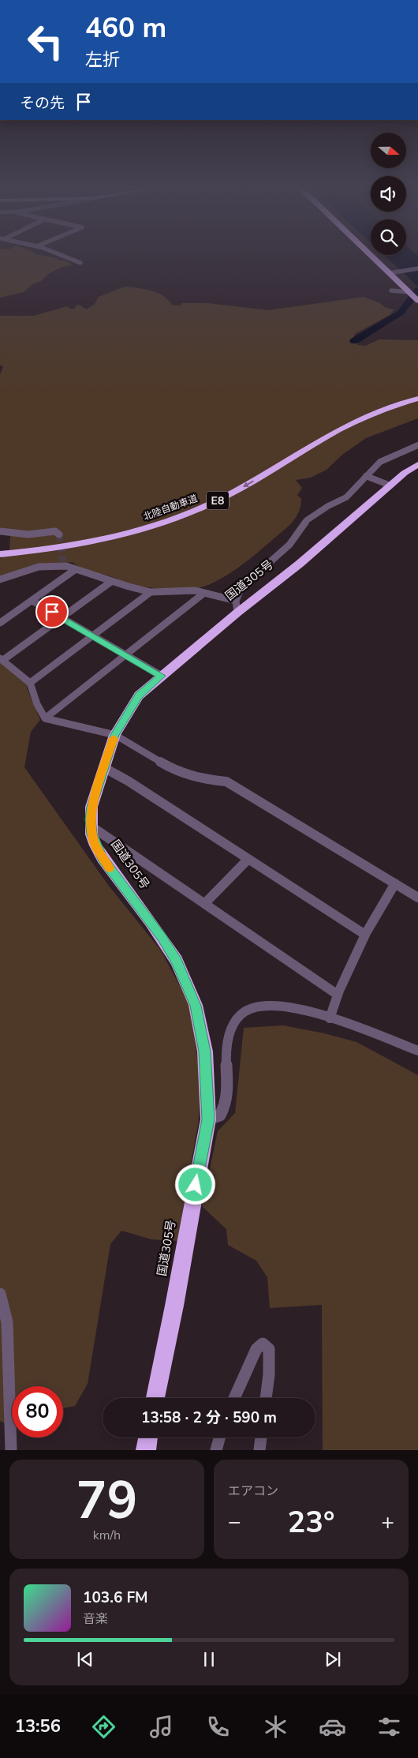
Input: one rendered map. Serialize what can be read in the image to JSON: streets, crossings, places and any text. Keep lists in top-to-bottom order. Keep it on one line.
{"streets":{"highway":["E8","北陸自動車道","国道305号"]},"north":"right","page":{"turn":["460 m","左折"],"then":"その先","limit":"80","trip":"13:58 · 2 分 · 590 m","tile":[["79","km/h"],"エアコン"],"heat":["−","23°","+"],"song":["103.6 FM","音楽"],"tabs":"13:56"}}
